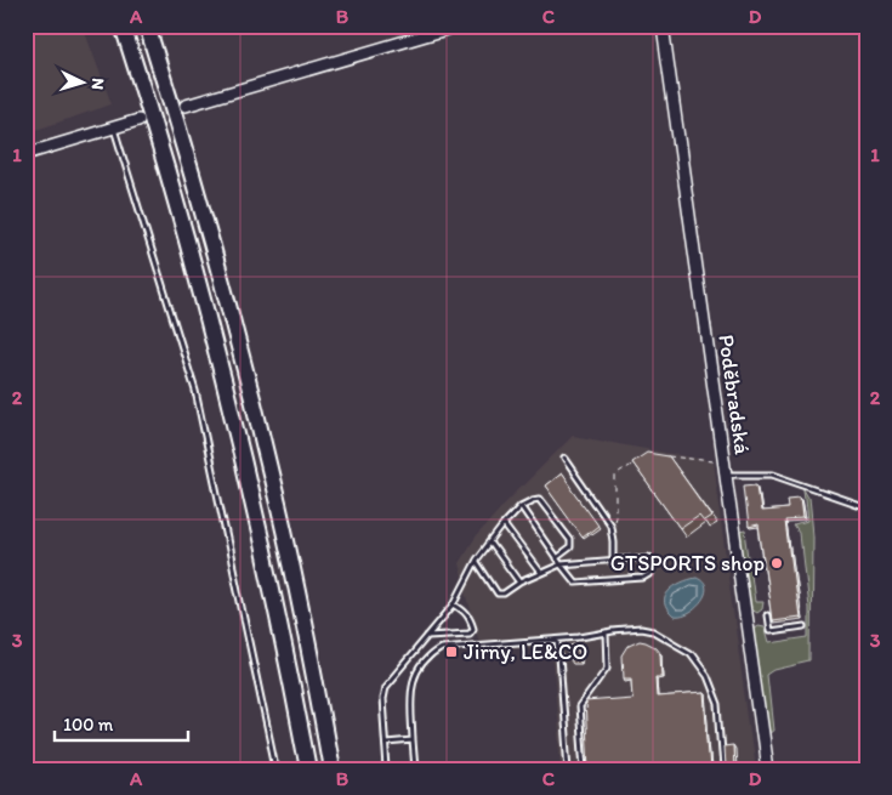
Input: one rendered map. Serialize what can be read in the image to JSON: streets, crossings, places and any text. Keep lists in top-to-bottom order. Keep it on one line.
{"streets":{"main road":["Poděbradská"]},"places":{"other":["GTSPORTS shop"],"transit":["Jirny, LE&CO"]},"scale_bar":"100 m","north":"right","grid":{"columns":["A","B","C","D"],"rows":["1","2","3"]}}
